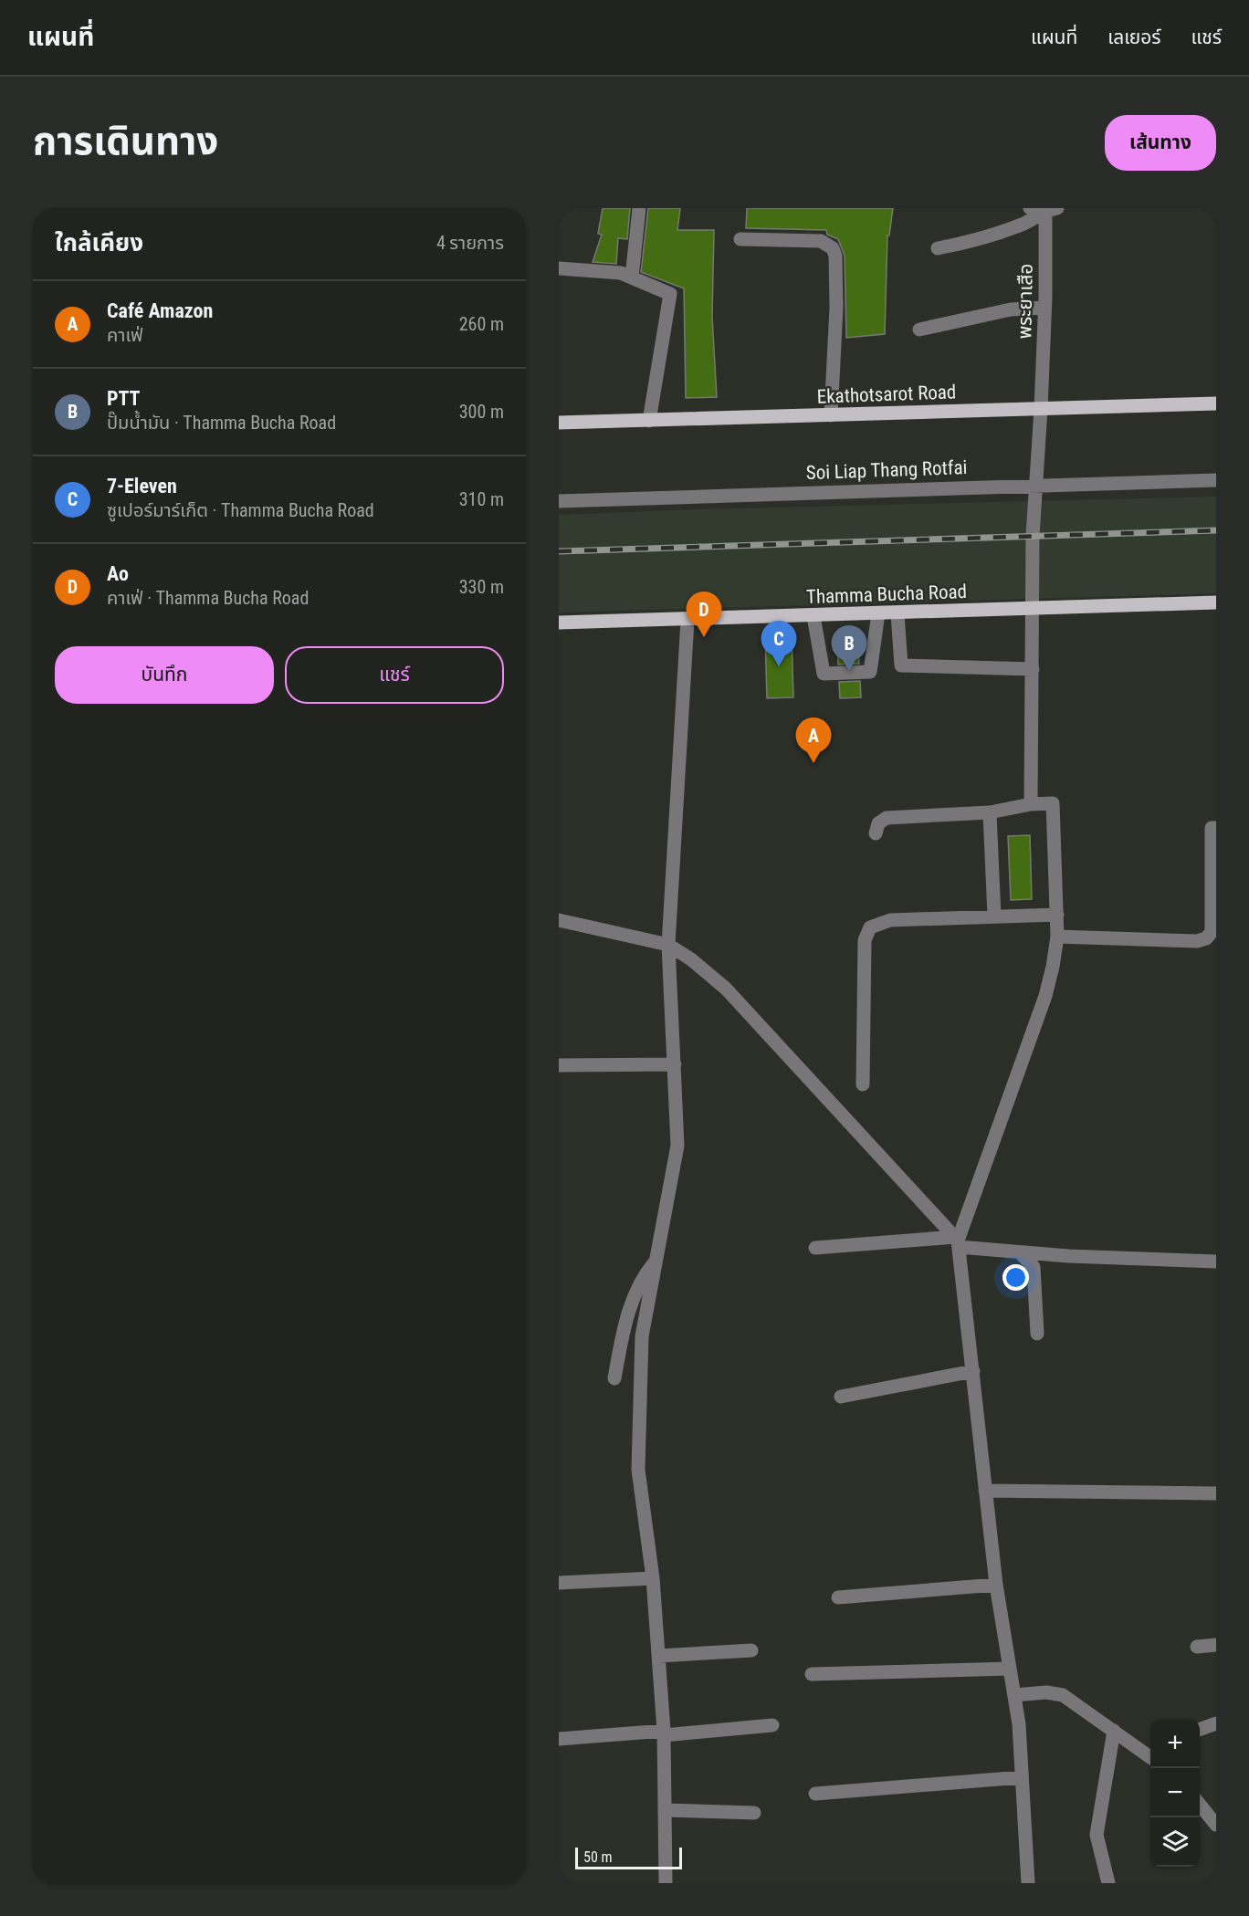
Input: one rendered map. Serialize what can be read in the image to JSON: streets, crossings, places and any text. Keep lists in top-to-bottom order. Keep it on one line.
{"streets":{"main road":["Ekathotsarot Road","Thamma Bucha Road"],"street":["พระยาเสือ","Soi Liap Thang Rotfai"]},"crossings":[["พระยาเสือ","Ekathotsarot Road"],["พระยาเสือ","Soi Liap Thang Rotfai"],["พระยาเสือ","Thamma Bucha Road"]],"scale_bar":"50 m","page":{"header":"แผนที่","nav":["แผนที่","เลเยอร์","แชร์"],"title":"การเดินทาง","buttons":["เส้นทาง",["บันทึก","แชร์"]],"heading":["ใกล้เคียง","4 รายการ"],"list":[{"mark":"A","name":"Café Amazon","note":"คาเฟ่","value":"260 m"},{"mark":"B","name":"PTT","note":"ปั๊มน้ำมัน · Thamma Bucha Road","value":"300 m"},{"mark":"C","name":"7-Eleven","note":"ซูเปอร์มาร์เก็ต · Thamma Bucha Road","value":"310 m"},{"mark":"D","name":"Ao","note":"คาเฟ่ · Thamma Bucha Road","value":"330 m"}],"pins":["D","C","B","A"],"map_buttons":["+","−"],"scale":"50 m"}}
